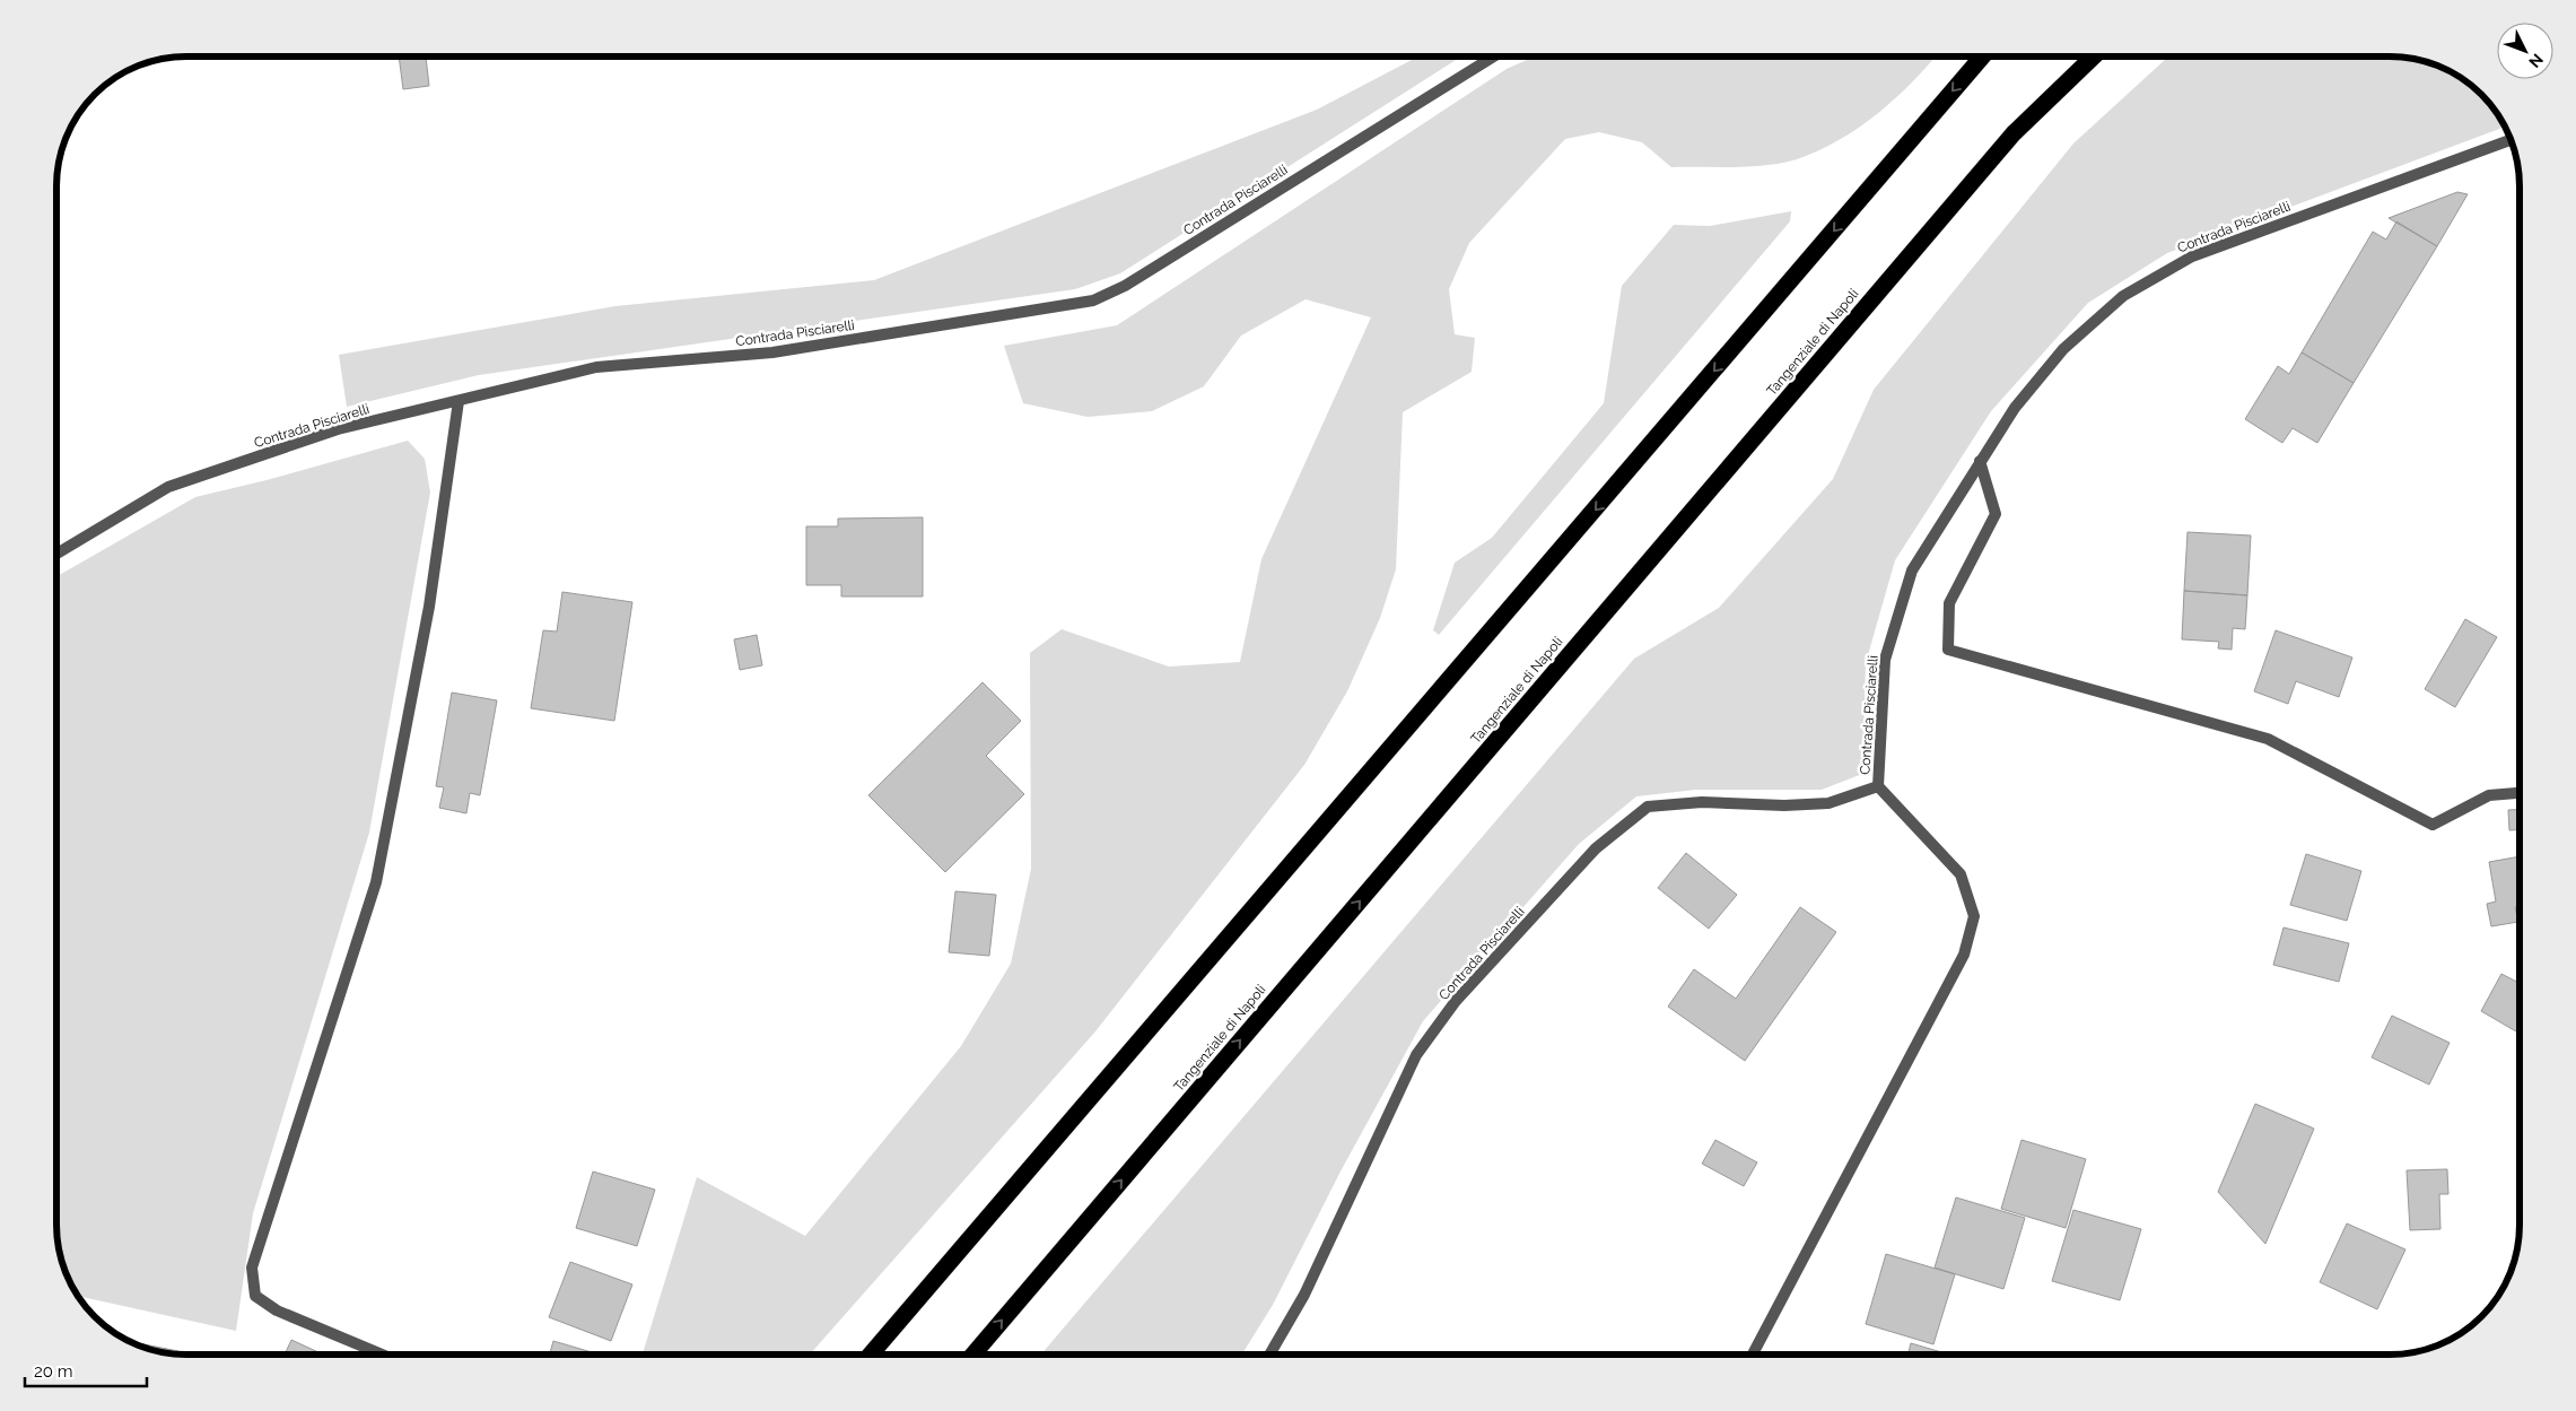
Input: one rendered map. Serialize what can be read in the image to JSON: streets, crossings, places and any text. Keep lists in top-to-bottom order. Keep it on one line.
{"streets":{"highway":["Tangenziale di Napoli"],"street":["Contrada Pisciarelli"]},"scale_bar":"20 m","north":"bottom right"}
